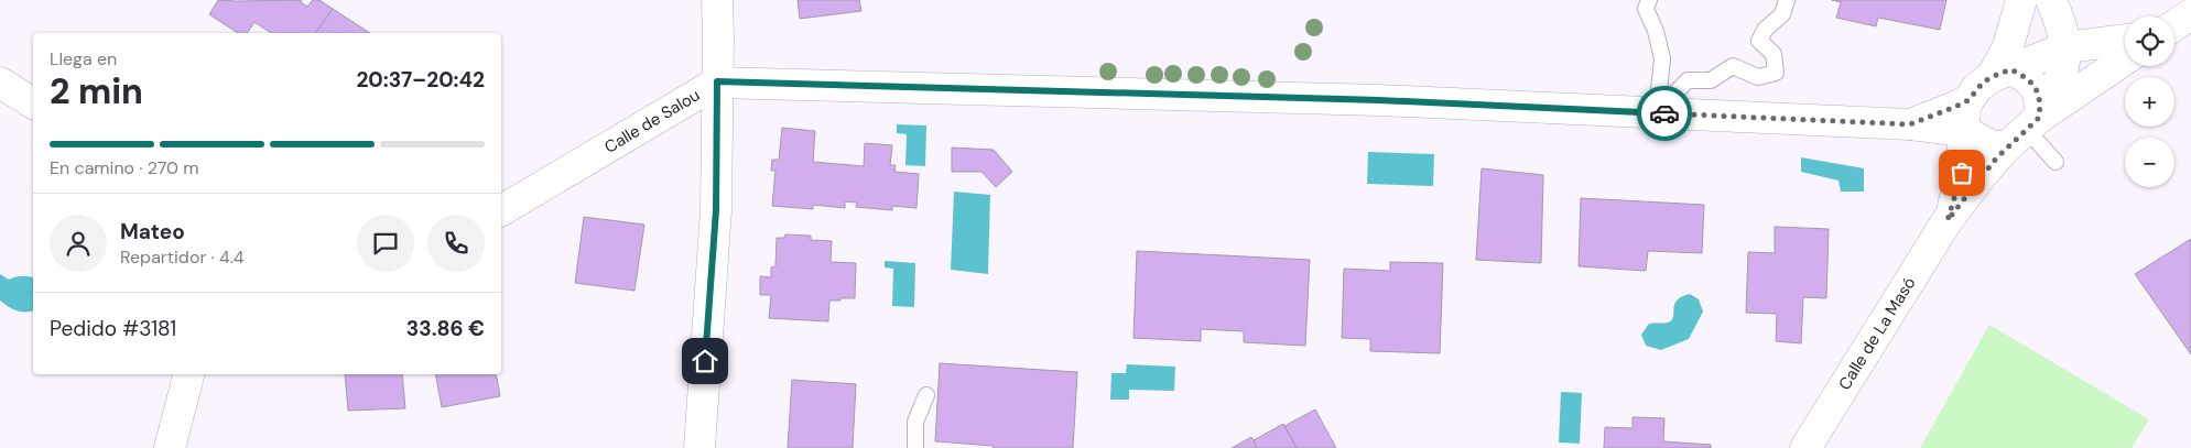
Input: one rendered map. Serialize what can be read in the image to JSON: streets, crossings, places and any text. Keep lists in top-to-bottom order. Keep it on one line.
{"streets":{"street":["Calle de Salou","Calle de La Masó"]},"crossings":[["Calle de Salou","Calle de La Masó"]],"page":{"map_buttons":["+","−"],"heading":["2 min","Llega en","20:37–20:42"],"panel":["Mateo","Repartidor · 4.4","Pedido #3181","33.86 €"],"bar":"En camino · 270 m"}}
